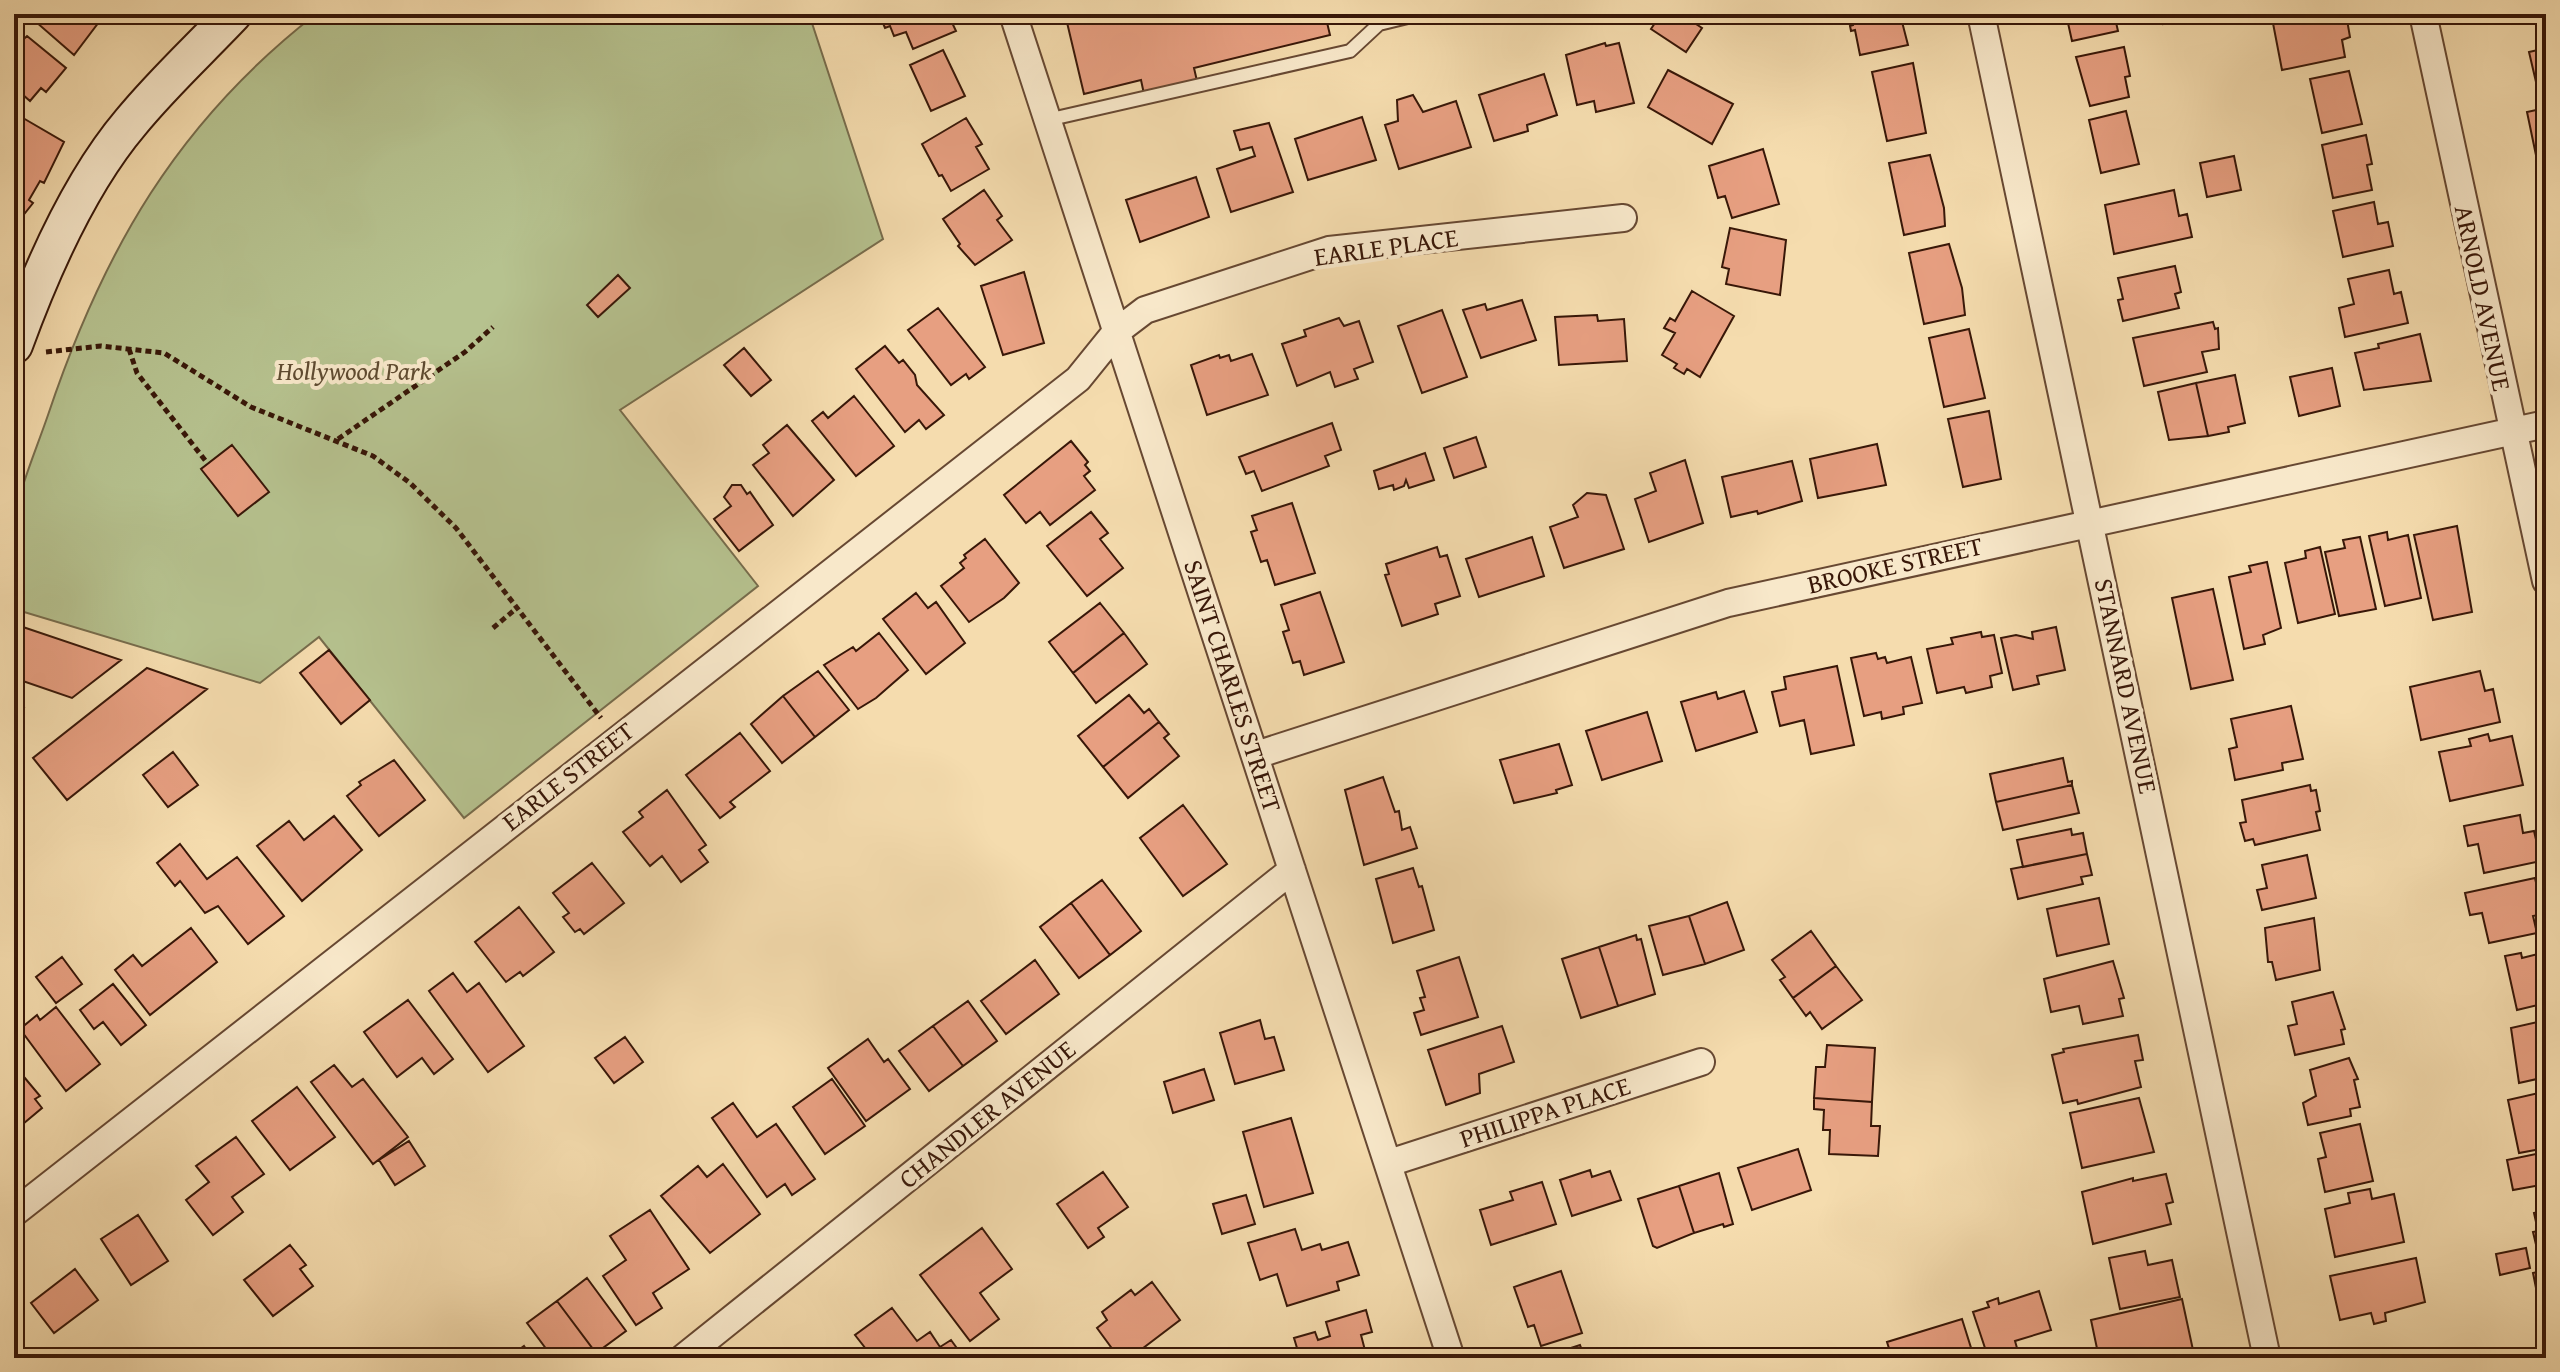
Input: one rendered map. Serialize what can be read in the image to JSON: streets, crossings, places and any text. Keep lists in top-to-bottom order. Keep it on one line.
{"streets":{"street":["EARLE PLACE","ARNOLD AVENUE","BROOKE STREET","SAINT CHARLES STREET","STANNARD AVENUE","EARLE STREET","PHILIPPA PLACE","CHANDLER AVENUE"]},"crossings":[["EARLE PLACE","SAINT CHARLES STREET"],["EARLE PLACE","EARLE STREET"],["ARNOLD AVENUE","BROOKE STREET"],["BROOKE STREET","SAINT CHARLES STREET"],["BROOKE STREET","STANNARD AVENUE"],["SAINT CHARLES STREET","EARLE STREET"],["SAINT CHARLES STREET","PHILIPPA PLACE"],["SAINT CHARLES STREET","CHANDLER AVENUE"]],"parks":["Hollywood Park"]}
